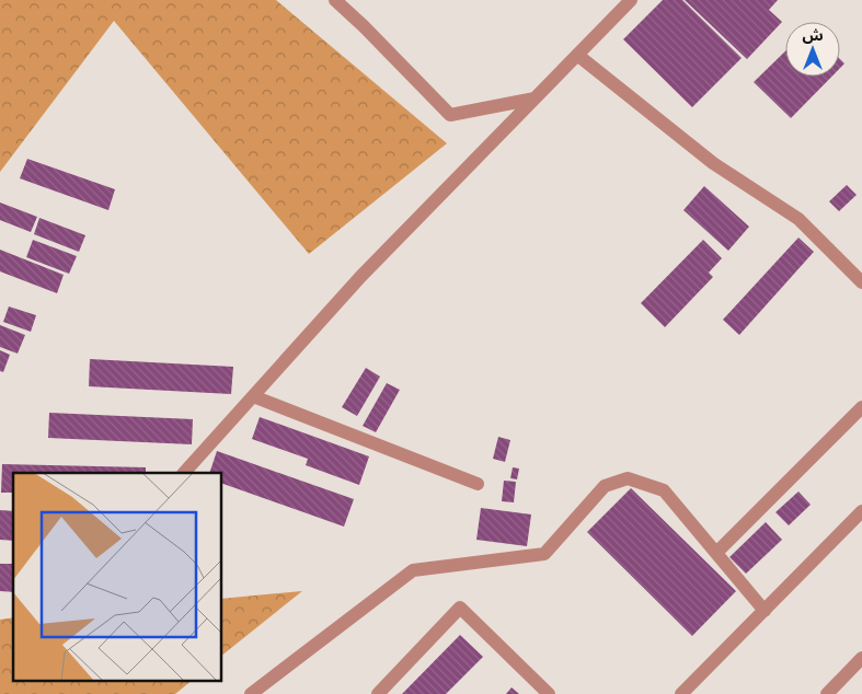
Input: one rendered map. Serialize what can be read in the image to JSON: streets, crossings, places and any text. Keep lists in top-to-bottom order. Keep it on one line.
{"north":"top"}
